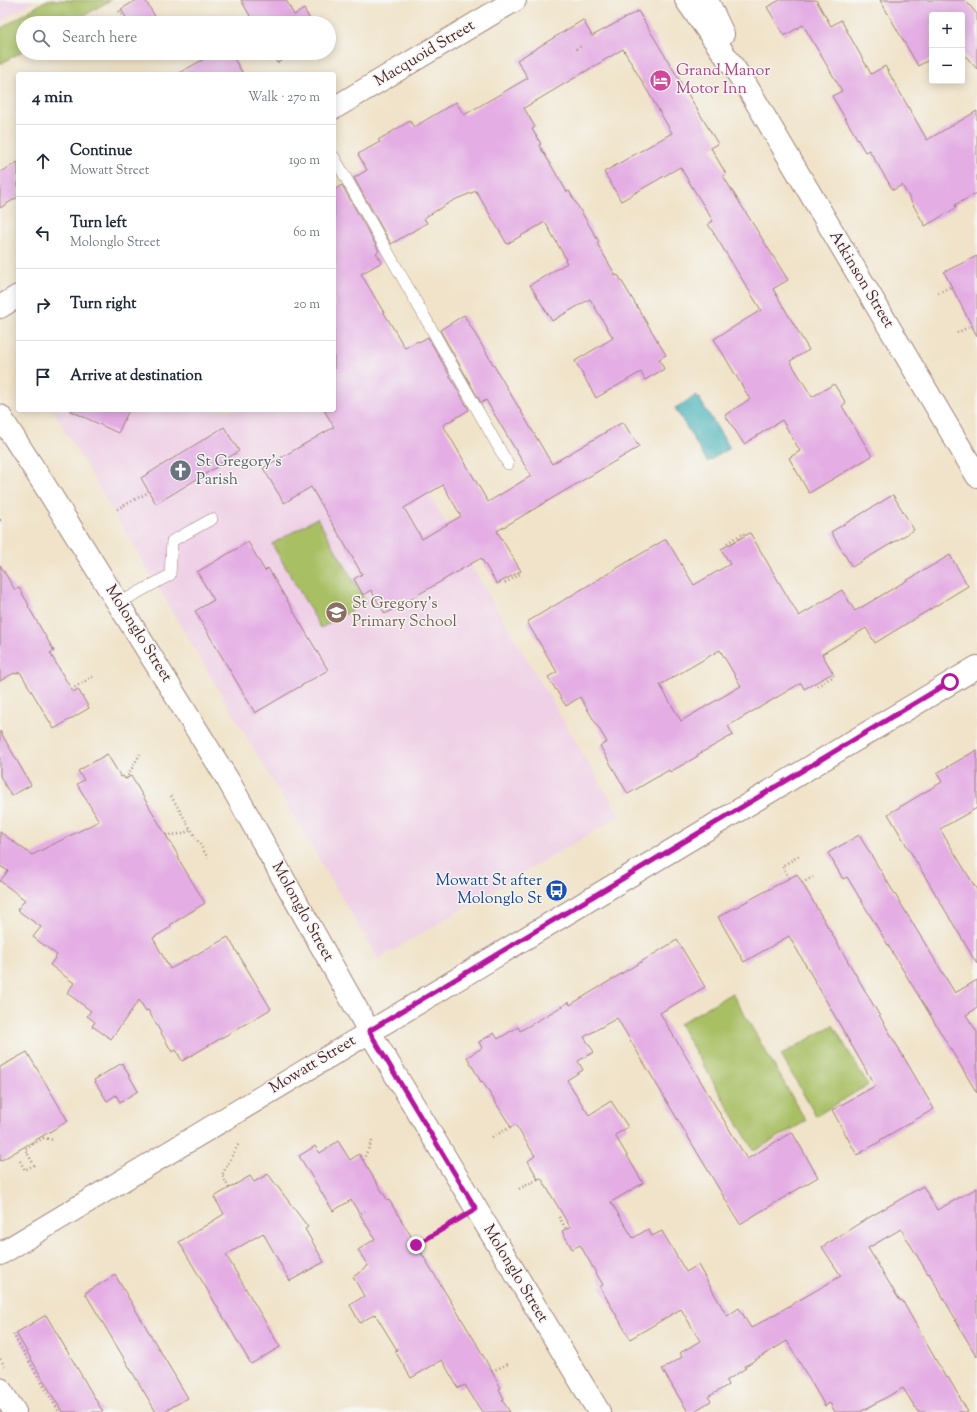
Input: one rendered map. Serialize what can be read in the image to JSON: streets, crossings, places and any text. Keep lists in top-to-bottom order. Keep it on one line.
{"streets":{"street":["Macquoid Street","Atkinson Street","Molonglo Street","Mowatt Street"]},"crossings":[["Molonglo Street","Mowatt Street"]],"places":{"hotel":["Grand Manor Motor Inn"],"church":["St Gregory's Parish"],"school or university":["St Gregory's Primary School"],"bus stop":["Mowatt St after Molonglo St"]},"page":{"map_buttons":["+","−"],"search":"Search here","heading":["4 min","Walk · 270 m"],"list":[["Continue","Mowatt Street","190 m"],["Turn left","Molonglo Street","60 m"],["Turn right","20 m"],"Arrive at destination"]}}
